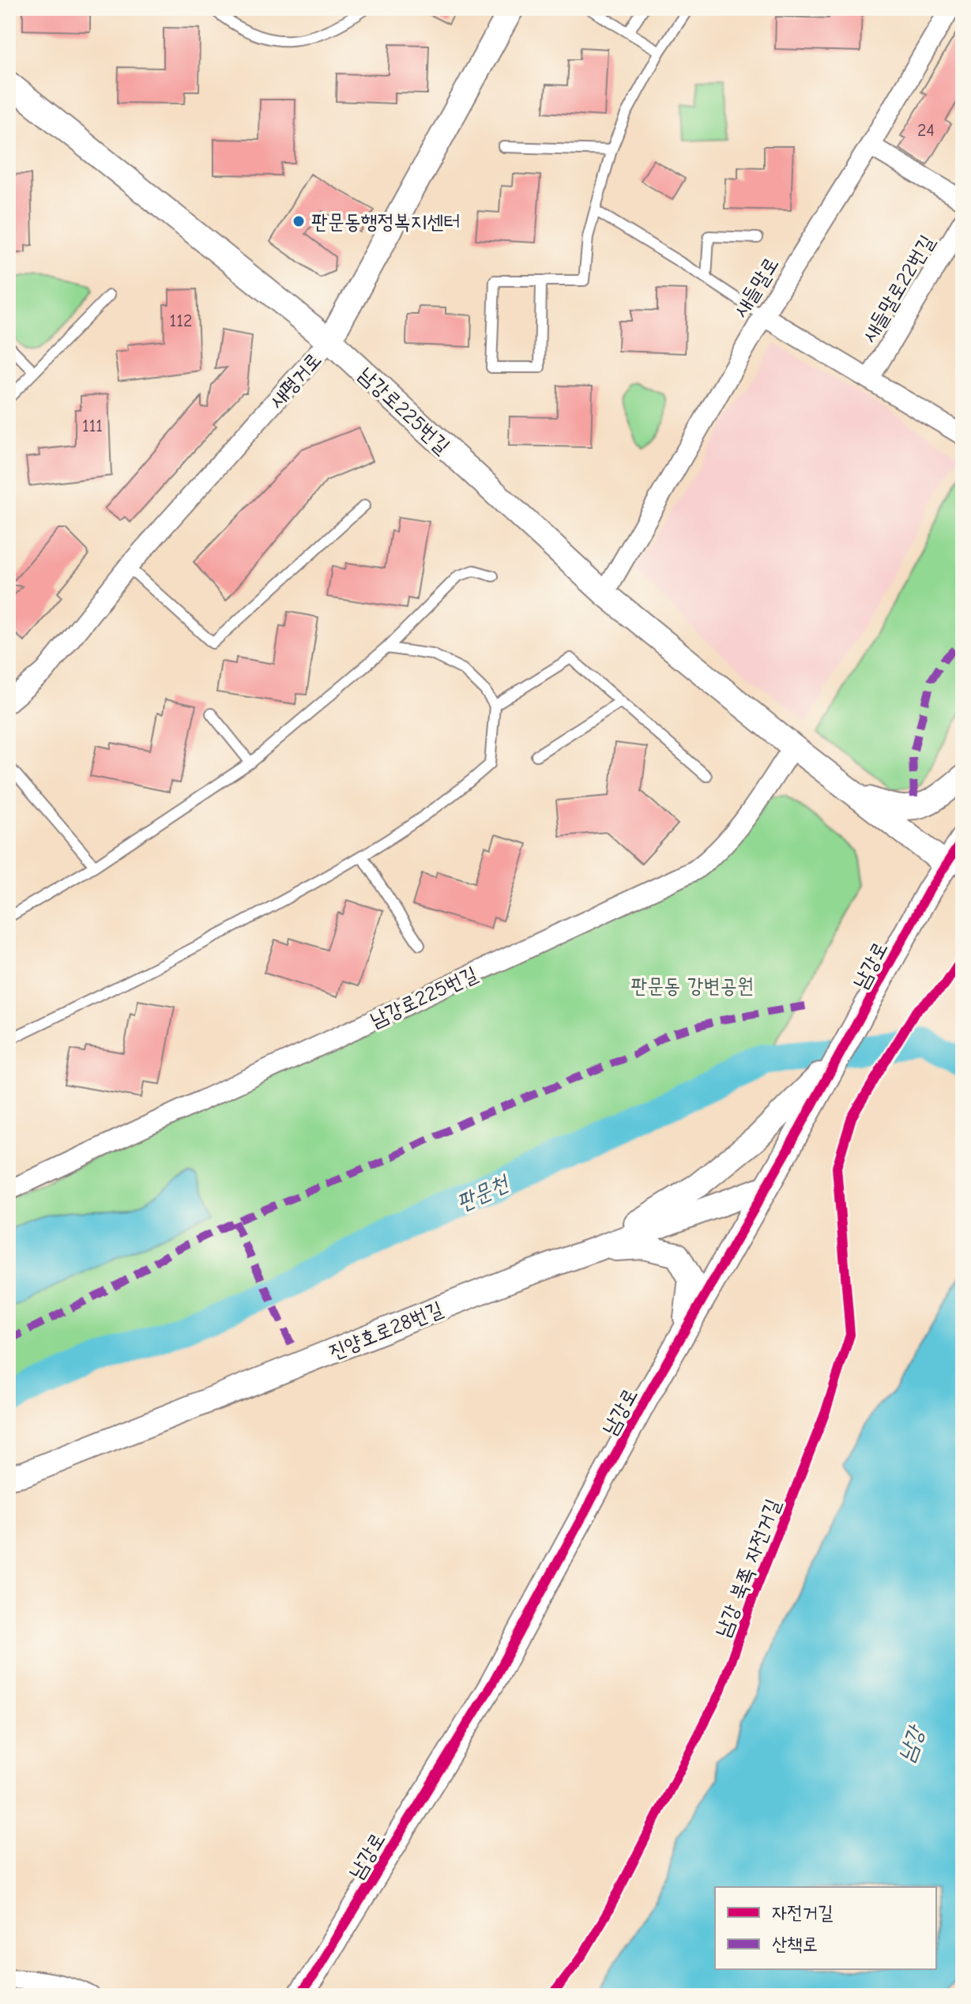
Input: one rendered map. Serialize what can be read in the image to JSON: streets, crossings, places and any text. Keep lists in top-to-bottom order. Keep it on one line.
{"streets":{"street":["새들말로","새들말로22번길","새평거로","남강로225번길","남강로","진양호로28번길"],"cycle path":["남강 북쪽 자전거길"]},"crossings":[["새들말로","남강로225번길"],["새평거로","남강로225번길"],["남강로225번길","남강로"],["남강로","진양호로28번길"]],"water":["판문천","남강"],"parks":["판문동 강변공원"],"places":["판문동행정복지센터"],"house_numbers":["24","112","111"],"legend":["자전거길","산책로"]}
